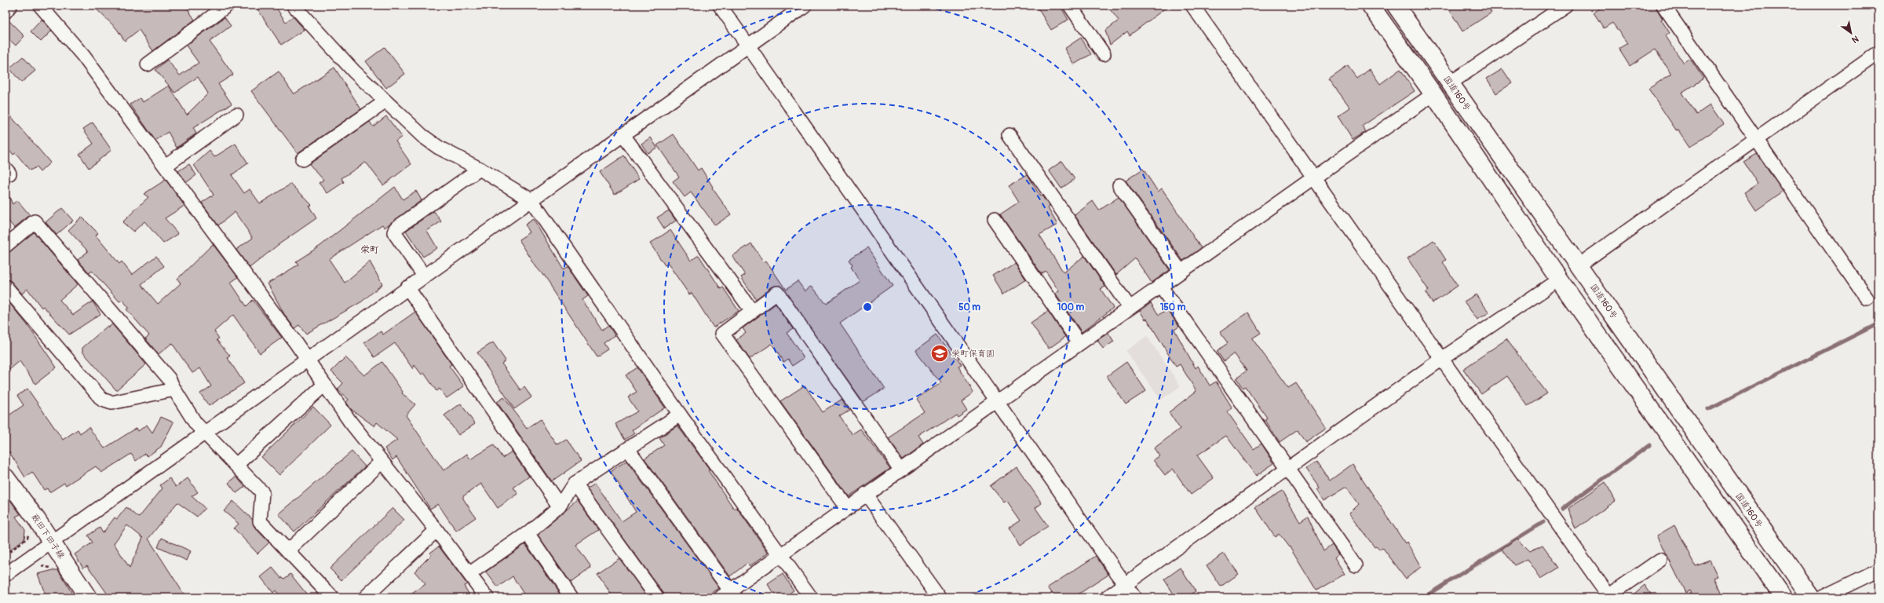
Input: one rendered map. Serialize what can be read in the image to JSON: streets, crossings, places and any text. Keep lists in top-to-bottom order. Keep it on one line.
{"streets":{"main road":["国道160号","薮田下田子線"]},"districts":["栄町"],"places":{"school or university":["栄町保育園"]},"north":"bottom right","rings":["50 m","100 m","150 m"]}
